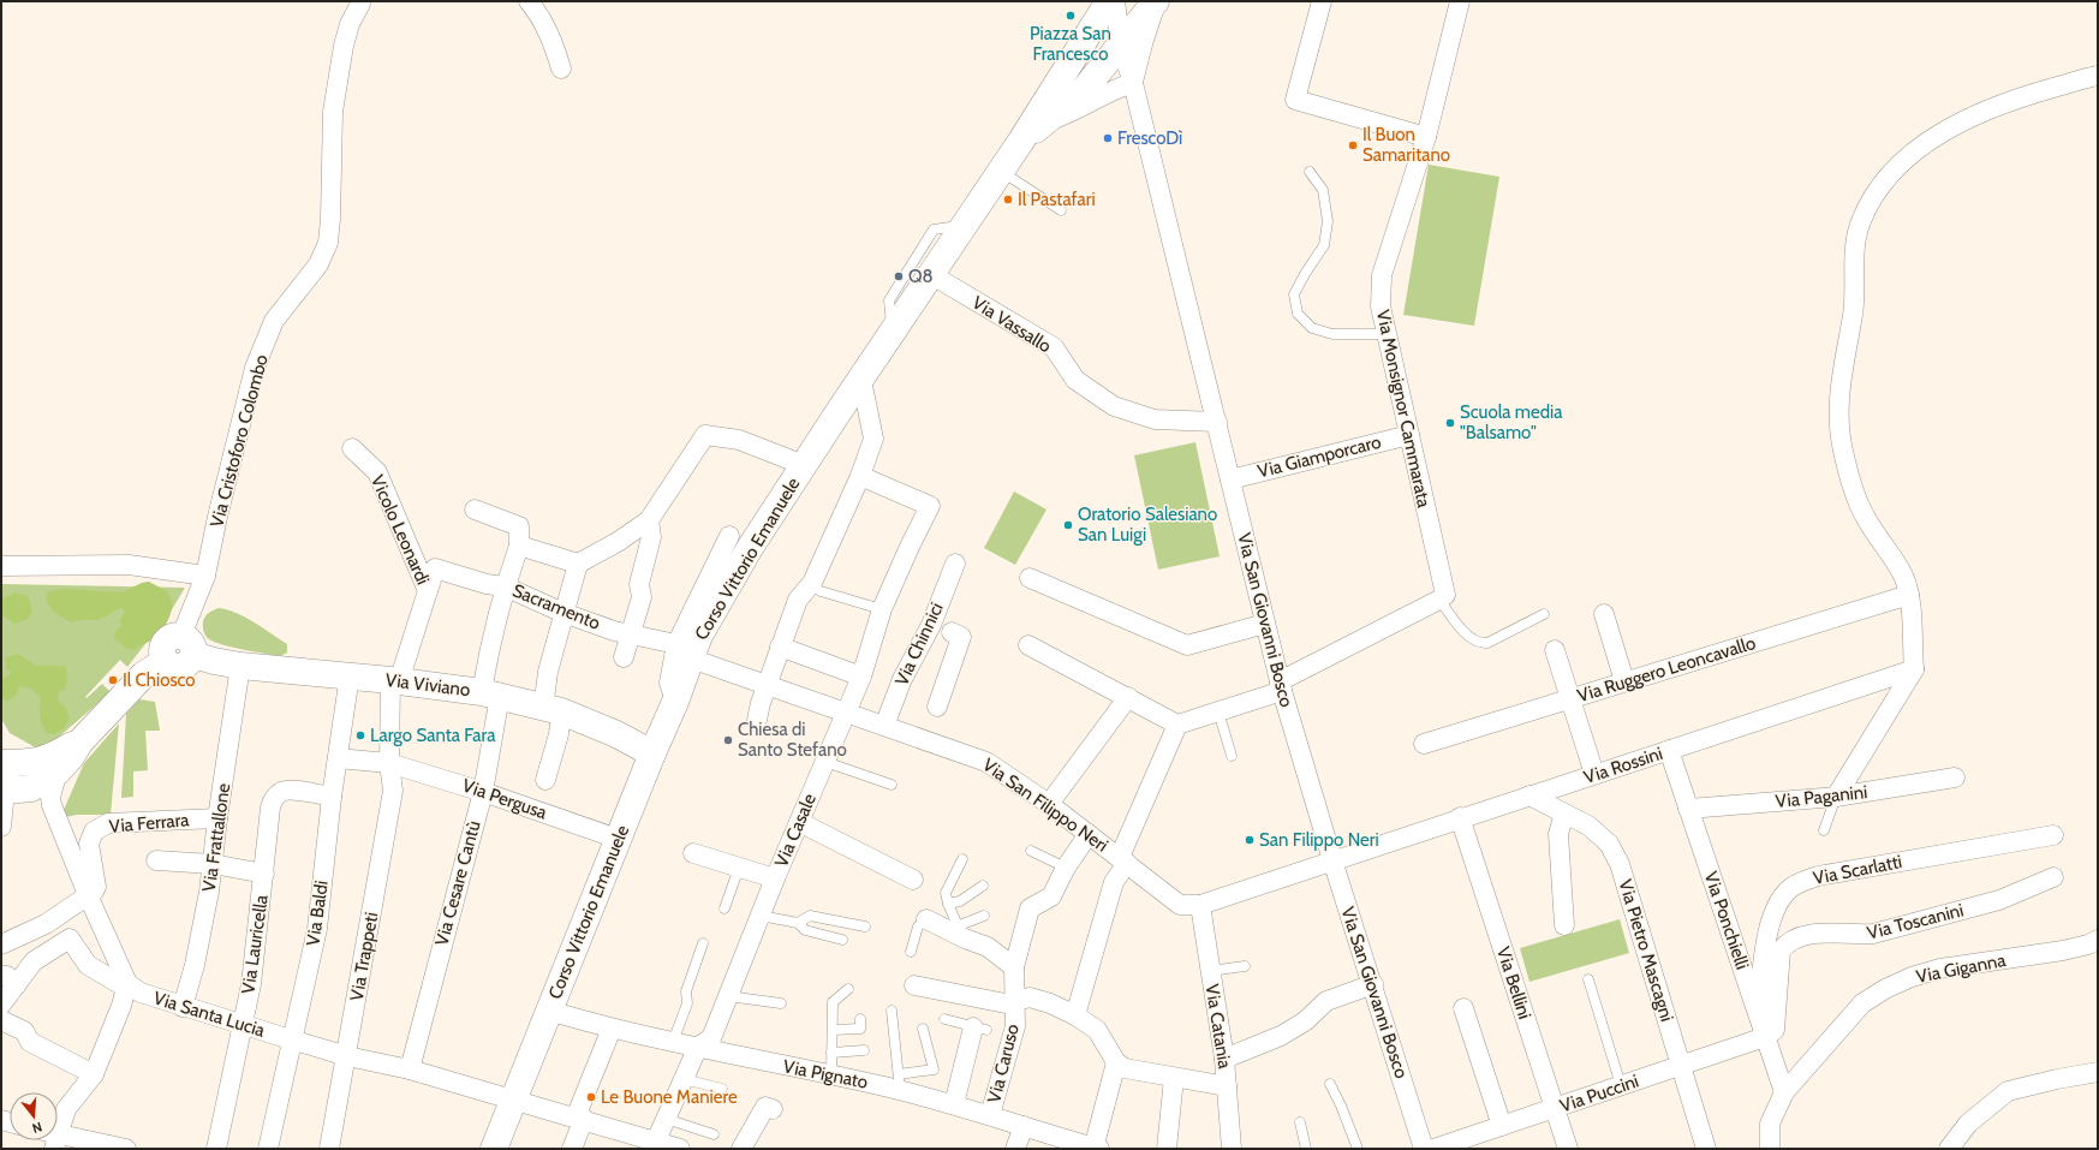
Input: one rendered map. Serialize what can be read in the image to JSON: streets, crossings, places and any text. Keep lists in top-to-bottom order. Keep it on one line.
{"streets":{"main road":["Corso Vittorio Emanuele","Via Viviano"],"street":["Via Vassallo","Via Monsignor Cammarata","Via Cristoforo Colombo","Via Giamporcaro","Vicolo Leonardi","Sacramento","Via San Giovanni Bosco","Via Chinnici","Via Ruggero Leoncavallo","Via Rossini","Via Paganini","Via Pergusa","Via San Filippo Neri","Via Ferrara","Via Casale","Via Frattallone","Via Scarlatti","Via Cesare Cantù","Via Baldi","Via Ponchielli","Via Toscanini","Via Lauricella","Via Pietro Mascagni","Via Trappeti","Via Giganna","Via Bellini","Via Santa Lucia","Via Catania","Via Caruso","Via Pignato","Via Puccini"]},"crossings":[["Via Vassallo","Corso Vittorio Emanuele"],["Via Vassallo","Via San Giovanni Bosco"],["Via Monsignor Cammarata","Via Giamporcaro"],["Via Cristoforo Colombo","Via Viviano"],["Via Giamporcaro","Via San Giovanni Bosco"],["Vicolo Leonardi","Via Trappeti"],["Corso Vittorio Emanuele","Sacramento"],["Corso Vittorio Emanuele","Via Viviano"],["Corso Vittorio Emanuele","Via Pergusa"],["Corso Vittorio Emanuele","Via San Filippo Neri"],["Corso Vittorio Emanuele","Via Santa Lucia"],["Corso Vittorio Emanuele","Via Pignato"],["Sacramento","Via San Filippo Neri"],["Sacramento","Via Cesare Cantù"],["Sacramento","Via Trappeti"],["Via San Giovanni Bosco","Via Rossini"],["Via San Giovanni Bosco","Via San Filippo Neri"],["Via Chinnici","Via San Filippo Neri"],["Via Viviano","Via Frattallone"],["Via Viviano","Via Cesare Cantù"],["Via Viviano","Via Baldi"],["Via Viviano","Via Trappeti"],["Via Rossini","Via San Filippo Neri"],["Via Rossini","Via Ponchielli"],["Via Rossini","Via Pietro Mascagni"],["Via Rossini","Via Bellini"],["Via Paganini","Via Ponchielli"],["Via Pergusa","Via Cesare Cantù"],["Via Pergusa","Via Baldi"],["Via Pergusa","Via Trappeti"],["Via San Filippo Neri","Via Casale"],["Via San Filippo Neri","Via Catania"],["Via San Filippo Neri","Via Caruso"],["Via Ferrara","Via Frattallone"],["Via Ferrara","Via Lauricella"],["Via Casale","Via Santa Lucia"],["Via Casale","Via Pignato"],["Via Frattallone","Via Santa Lucia"],["Via Scarlatti","Via Ponchielli"],["Via Cesare Cantù","Via Santa Lucia"],["Via Baldi","Via Lauricella"],["Via Baldi","Via Santa Lucia"],["Via Ponchielli","Via Toscanini"],["Via Ponchielli","Via Giganna"],["Via Ponchielli","Via Puccini"],["Via Toscanini","Via Puccini"],["Via Lauricella","Via Santa Lucia"],["Via Pietro Mascagni","Via Puccini"],["Via Trappeti","Via Santa Lucia"],["Via Bellini","Via Puccini"],["Via Caruso","Via Pignato"]],"places":["Piazza San Francesco","FrescoDì","Il Buon Samaritano","Il Pastafari","Q8","Scuola media \"Balsamo\"","Oratorio Salesiano San Luigi","Il Chiosco","Largo Santa Fara","Chiesa di Santo Stefano","San Filippo Neri","Le Buone Maniere"],"north":"bottom"}
